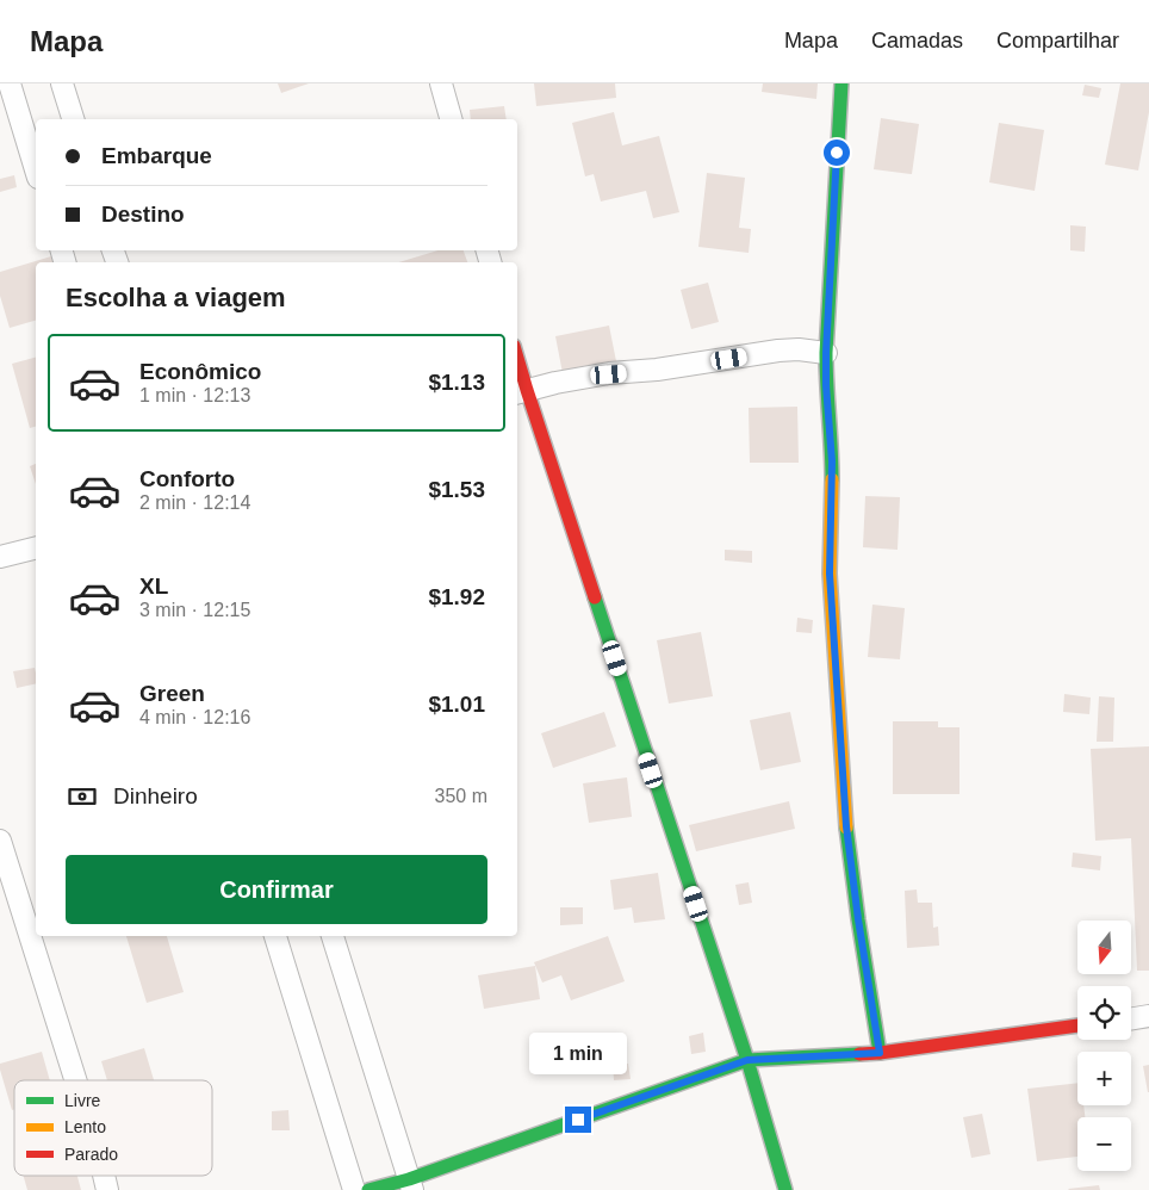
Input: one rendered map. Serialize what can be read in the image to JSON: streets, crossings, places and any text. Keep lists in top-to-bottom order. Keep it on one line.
{"legend":["Livre","Lento","Parado"],"north":"bottom","page":{"header":"Mapa","nav":["Mapa","Camadas","Compartilhar"],"banner":["Embarque","Destino"],"heading":"Escolha a viagem","list":[{"name":"Econômico","note":"1 min · 12:13","value":"$1.13"},{"name":"Conforto","note":"2 min · 12:14","value":"$1.53"},{"name":"XL","note":"3 min · 12:15","value":"$1.92"},{"name":"Green","note":"4 min · 12:16","value":"$1.01"}],"pay":["Dinheiro","350 m"],"buttons":"Confirmar","map_buttons":["+","−"],"bubble":"1 min"}}
